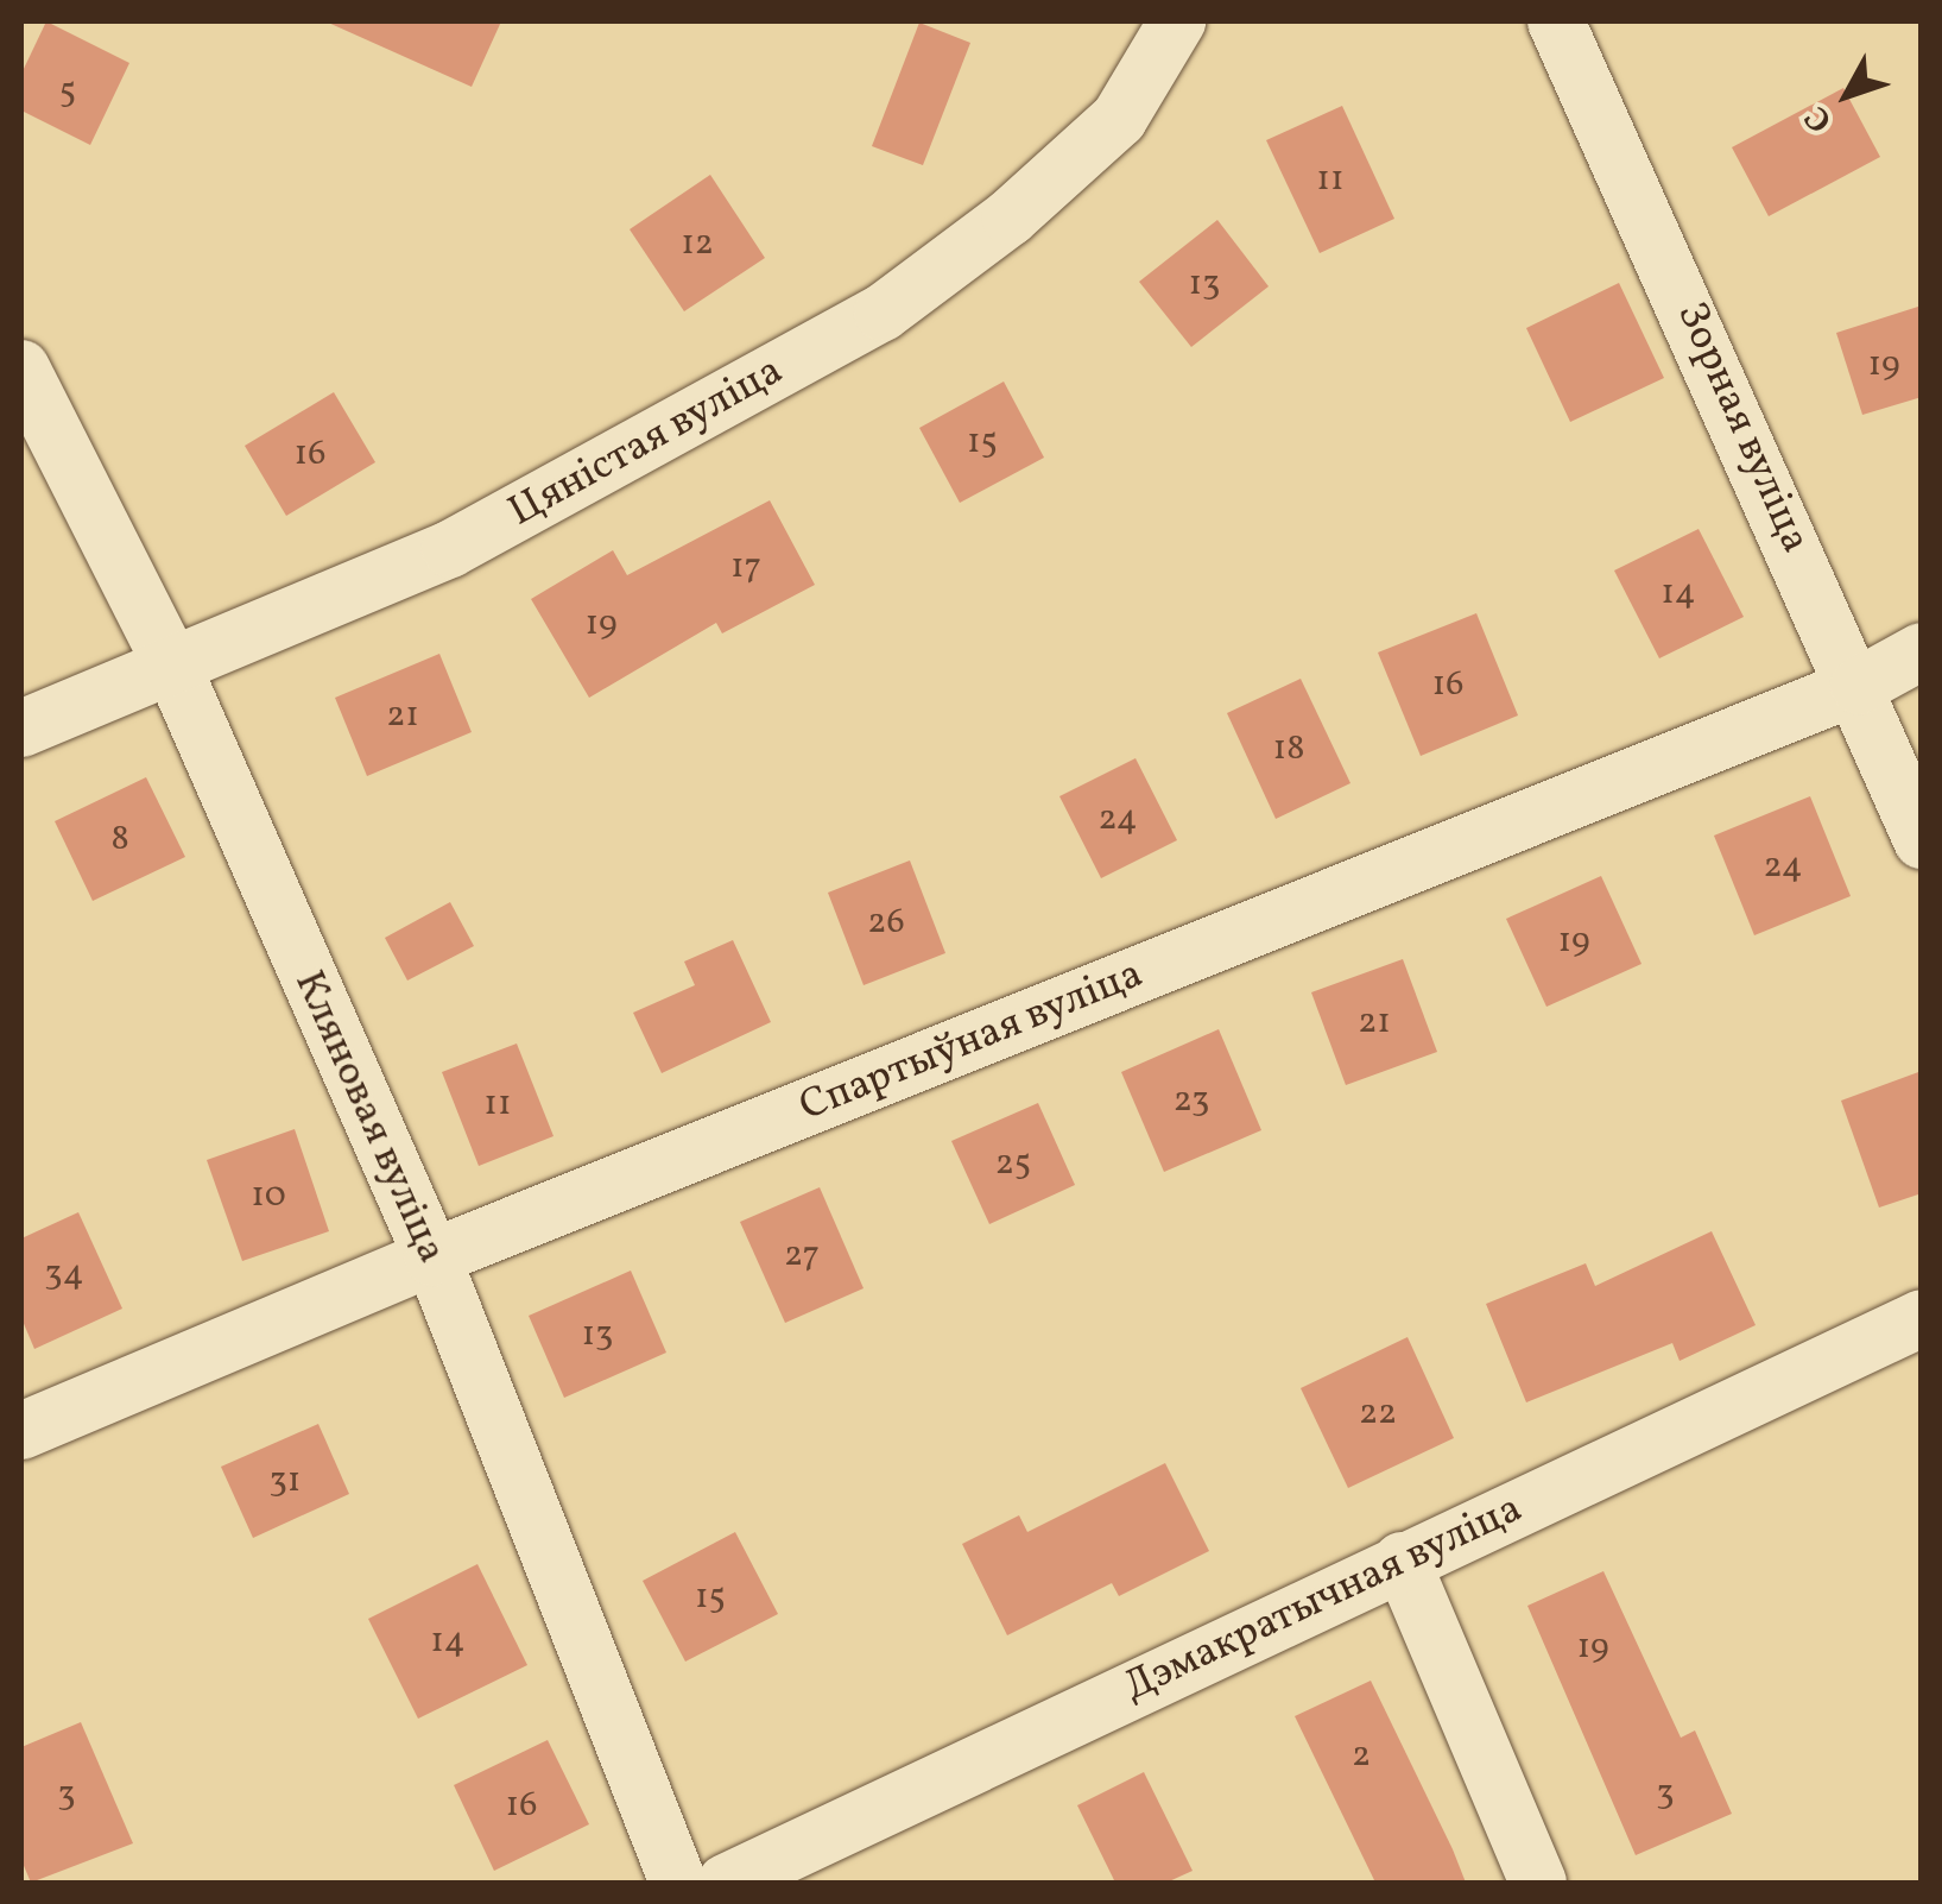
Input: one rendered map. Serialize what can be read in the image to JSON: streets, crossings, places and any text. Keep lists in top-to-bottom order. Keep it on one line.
{"streets":{"street":["Зорная вуліца","Цяністая вуліца","Спартыўная вуліца","Кляновая вуліца","Дэмакратычная вуліца"]},"crossings":[["Зорная вуліца","Спартыўная вуліца"],["Цяністая вуліца","Кляновая вуліца"],["Спартыўная вуліца","Кляновая вуліца"]],"house_numbers":["5","11","12","13","19","15","16","17","14","19","16","21","18","24","8","24","26","19","21","23","11","25","10","27","34","13","22","31","15","14","19","2","3","3","16"],"north":"bottom left"}
